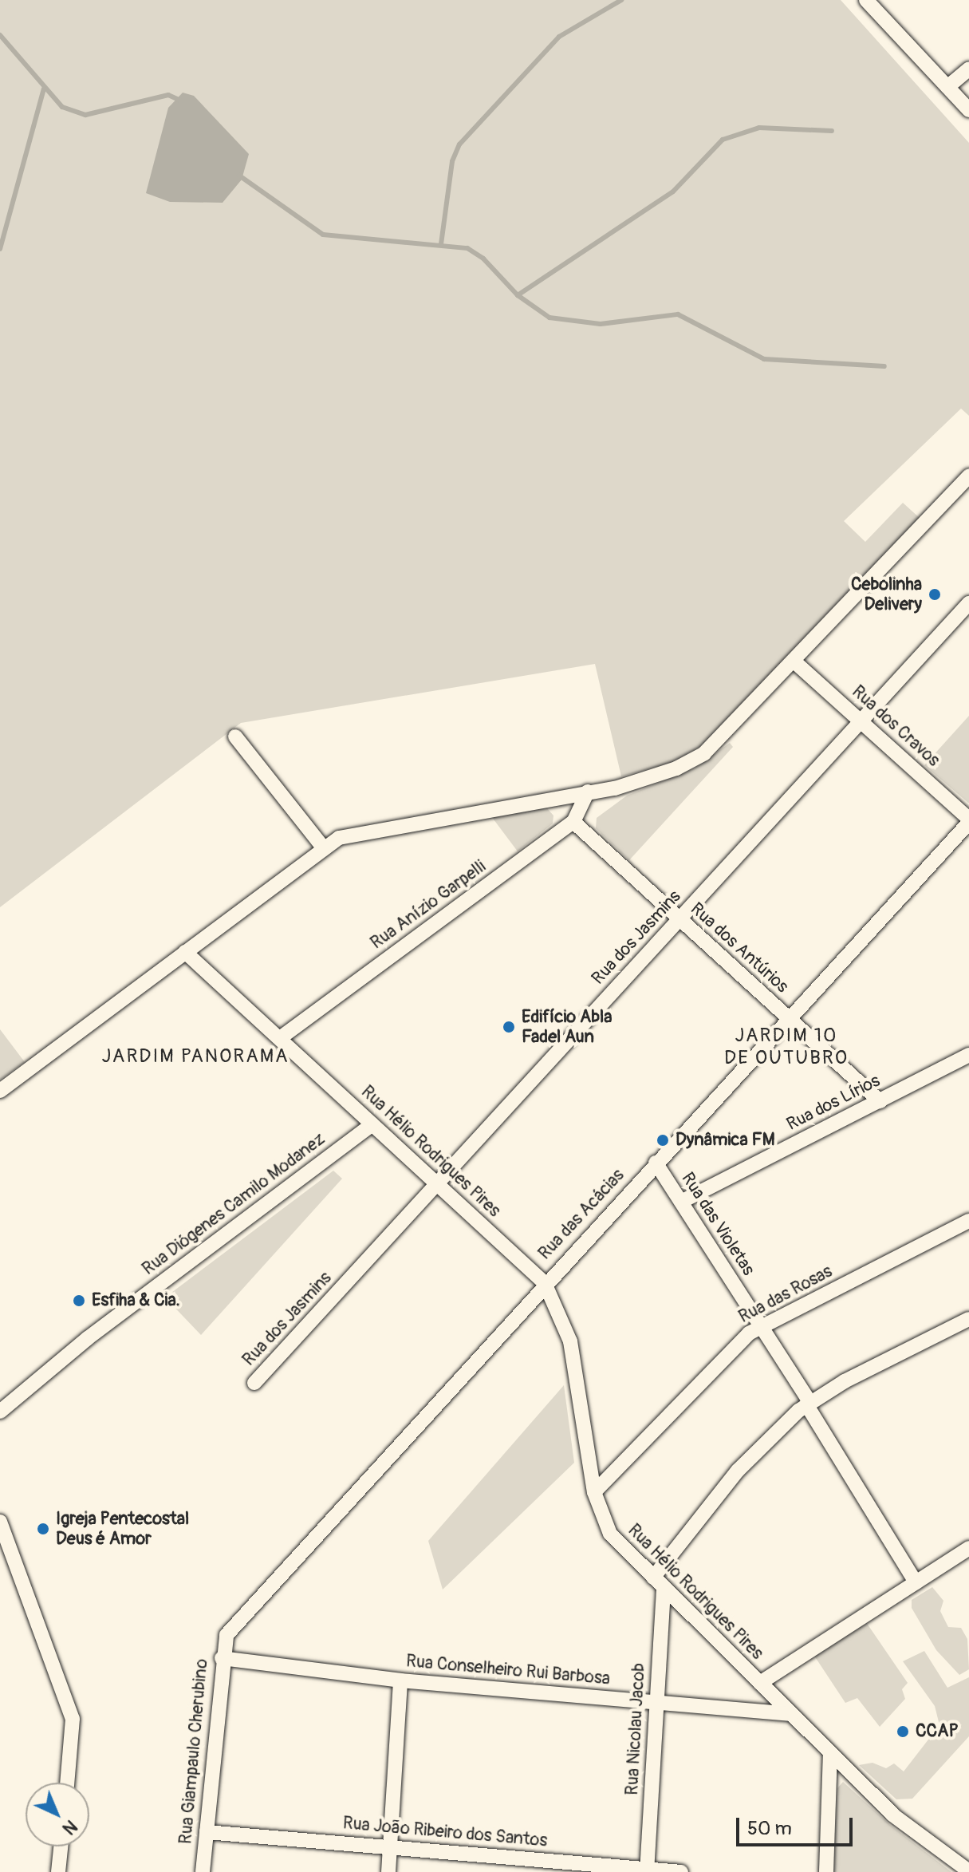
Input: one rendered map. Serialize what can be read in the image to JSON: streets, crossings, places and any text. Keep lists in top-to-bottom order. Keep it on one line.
{"streets":{"street":["Rua dos Cravos","Rua Anízio Garpelli","Rua dos Jasmins","Rua dos Antúrios","Rua dos Lírios","Rua Hélio Rodrigues Pires","Rua Diógenes Camilo Modanez","Rua das Acácias","Rua das Violetas","Rua das Rosas","Rua Conselheiro Rui Barbosa","Rua Nicolau Jacob","Rua Giampaulo Cherubino","Rua João Ribeiro dos Santos"]},"crossings":[["Rua dos Cravos","Rua dos Jasmins"],["Rua dos Cravos","Rua das Acácias"],["Rua Anízio Garpelli","Rua dos Antúrios"],["Rua Anízio Garpelli","Rua Hélio Rodrigues Pires"],["Rua dos Jasmins","Rua dos Antúrios"],["Rua dos Jasmins","Rua Hélio Rodrigues Pires"],["Rua dos Antúrios","Rua dos Lírios"],["Rua dos Antúrios","Rua das Acácias"],["Rua dos Lírios","Rua das Violetas"],["Rua Hélio Rodrigues Pires","Rua Diógenes Camilo Modanez"],["Rua Hélio Rodrigues Pires","Rua das Acácias"],["Rua Hélio Rodrigues Pires","Rua das Rosas"],["Rua Hélio Rodrigues Pires","Rua Conselheiro Rui Barbosa"],["Rua Hélio Rodrigues Pires","Rua Nicolau Jacob"],["Rua das Acácias","Rua das Violetas"],["Rua das Acácias","Rua Giampaulo Cherubino"],["Rua das Violetas","Rua das Rosas"],["Rua Conselheiro Rui Barbosa","Rua Nicolau Jacob"],["Rua Conselheiro Rui Barbosa","Rua Giampaulo Cherubino"],["Rua Nicolau Jacob","Rua João Ribeiro dos Santos"],["Rua Giampaulo Cherubino","Rua João Ribeiro dos Santos"]],"districts":["JARDIM 10 DE OUTUBRO","JARDIM PANORAMA"],"places":["Cebolinha Delivery","Edifício Abla Fadel Aun","Dynâmica FM","Esfiha & Cia.","Igreja Pentecostal Deus é Amor","CCAP"],"scale_bar":"50 m","north":"bottom right"}
